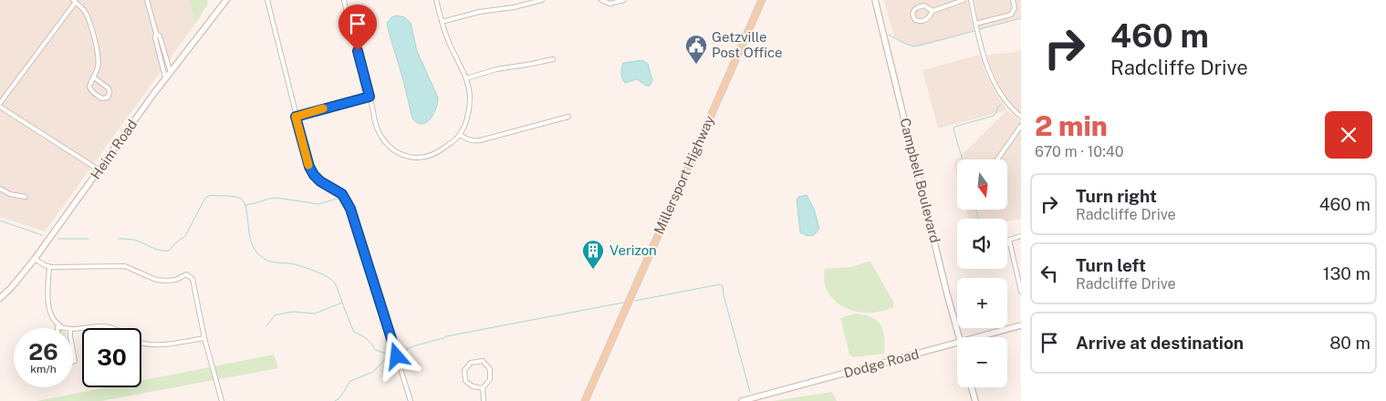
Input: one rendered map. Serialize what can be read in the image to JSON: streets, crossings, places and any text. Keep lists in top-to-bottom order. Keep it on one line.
{"streets":{"main road":["Millersport Highway"],"street":["Heim Road","Campbell Boulevard","Dodge Road"]},"places":{"public building":["Getzville Post Office"],"building":["Verizon"]},"north":"bottom","page":{"turn":["460 m","Radcliffe Drive"],"heading":["2 min","670 m · 10:40"],"map_buttons":["+","−"],"list":[{"name":"Turn right","note":"Radcliffe Drive","value":"460 m"},{"name":"Turn left","note":"Radcliffe Drive","value":"130 m"},{"name":"Arrive at destination","value":"80 m"}],"speed":"26 km/h","limit":"30"}}
